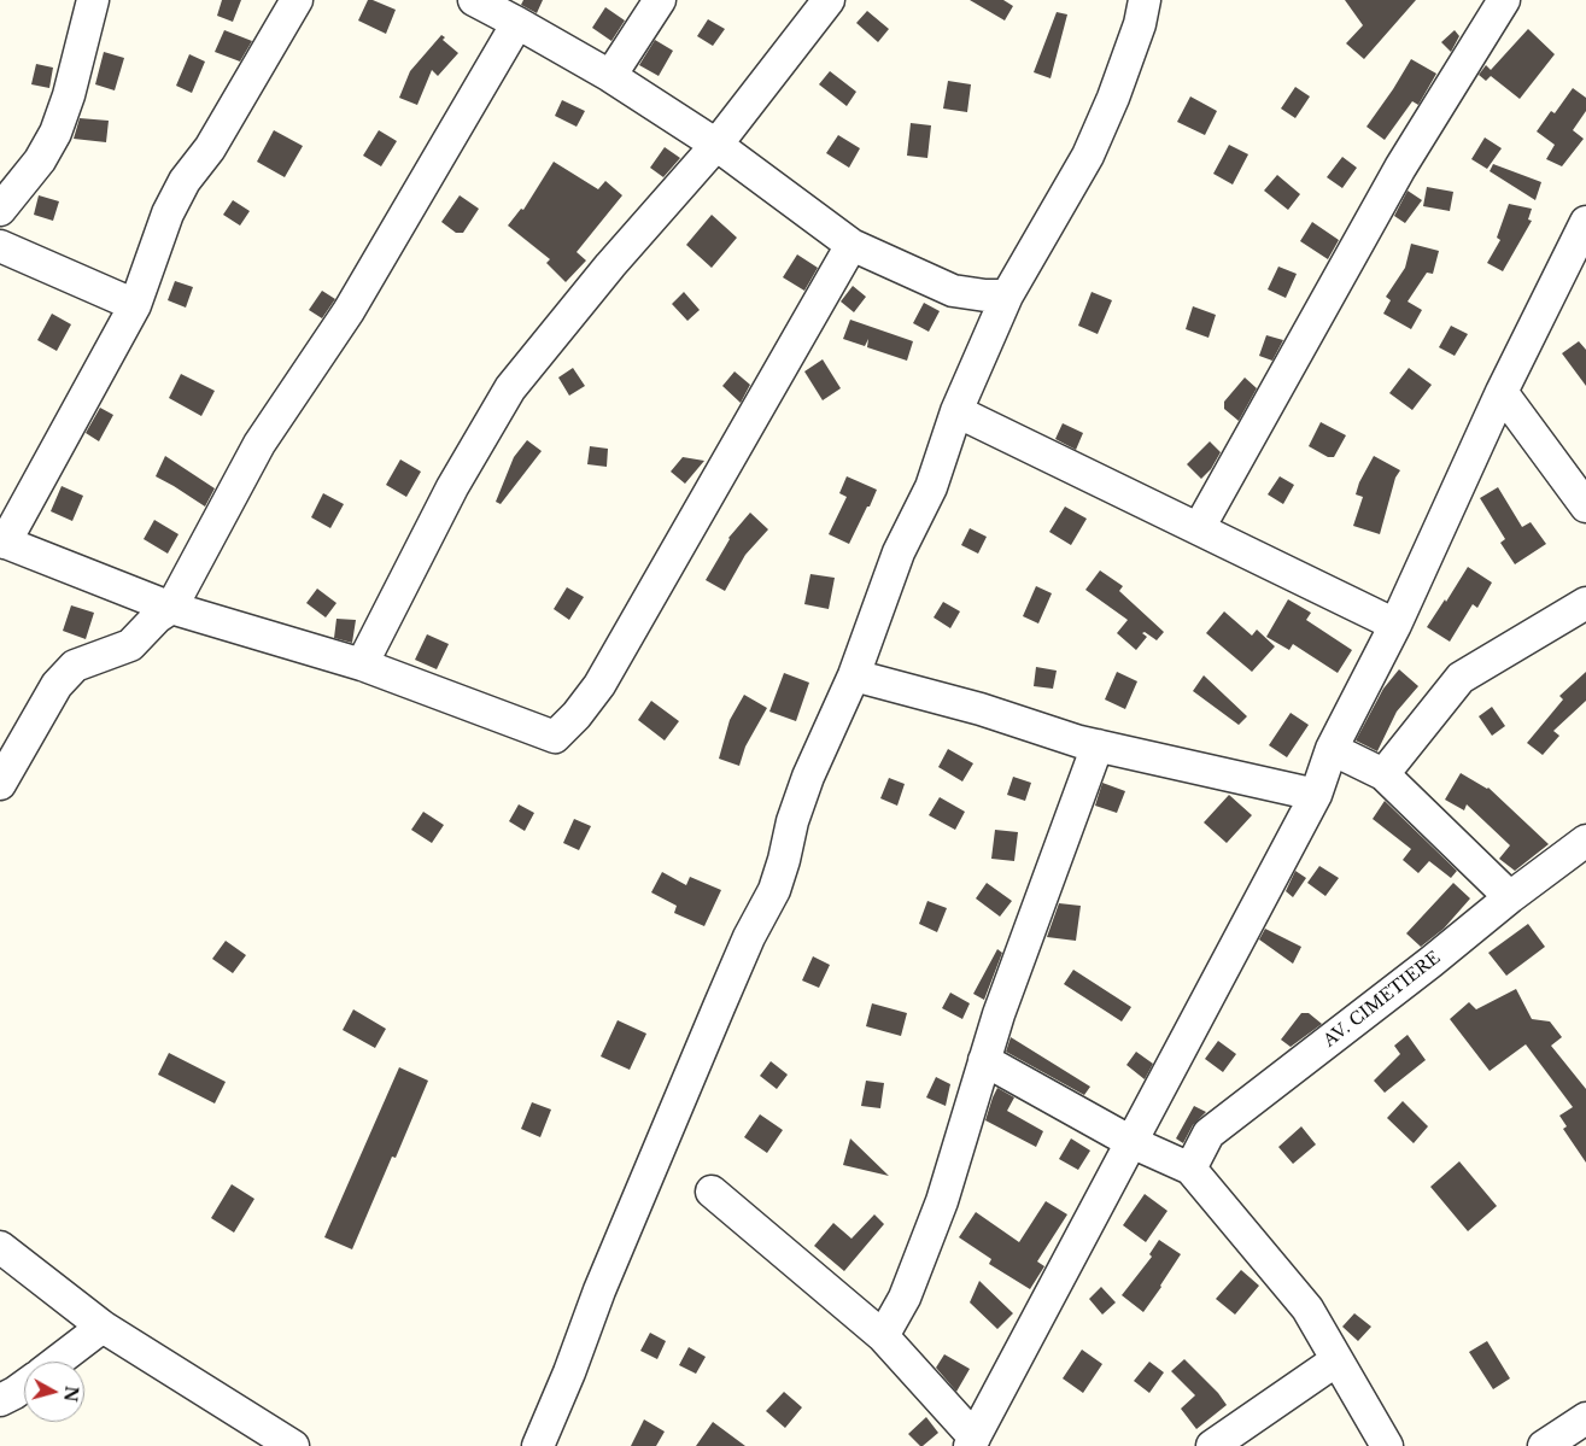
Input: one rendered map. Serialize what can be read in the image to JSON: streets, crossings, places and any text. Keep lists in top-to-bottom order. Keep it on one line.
{"streets":{"street":["AV. CIMETIERE"]},"north":"right"}
